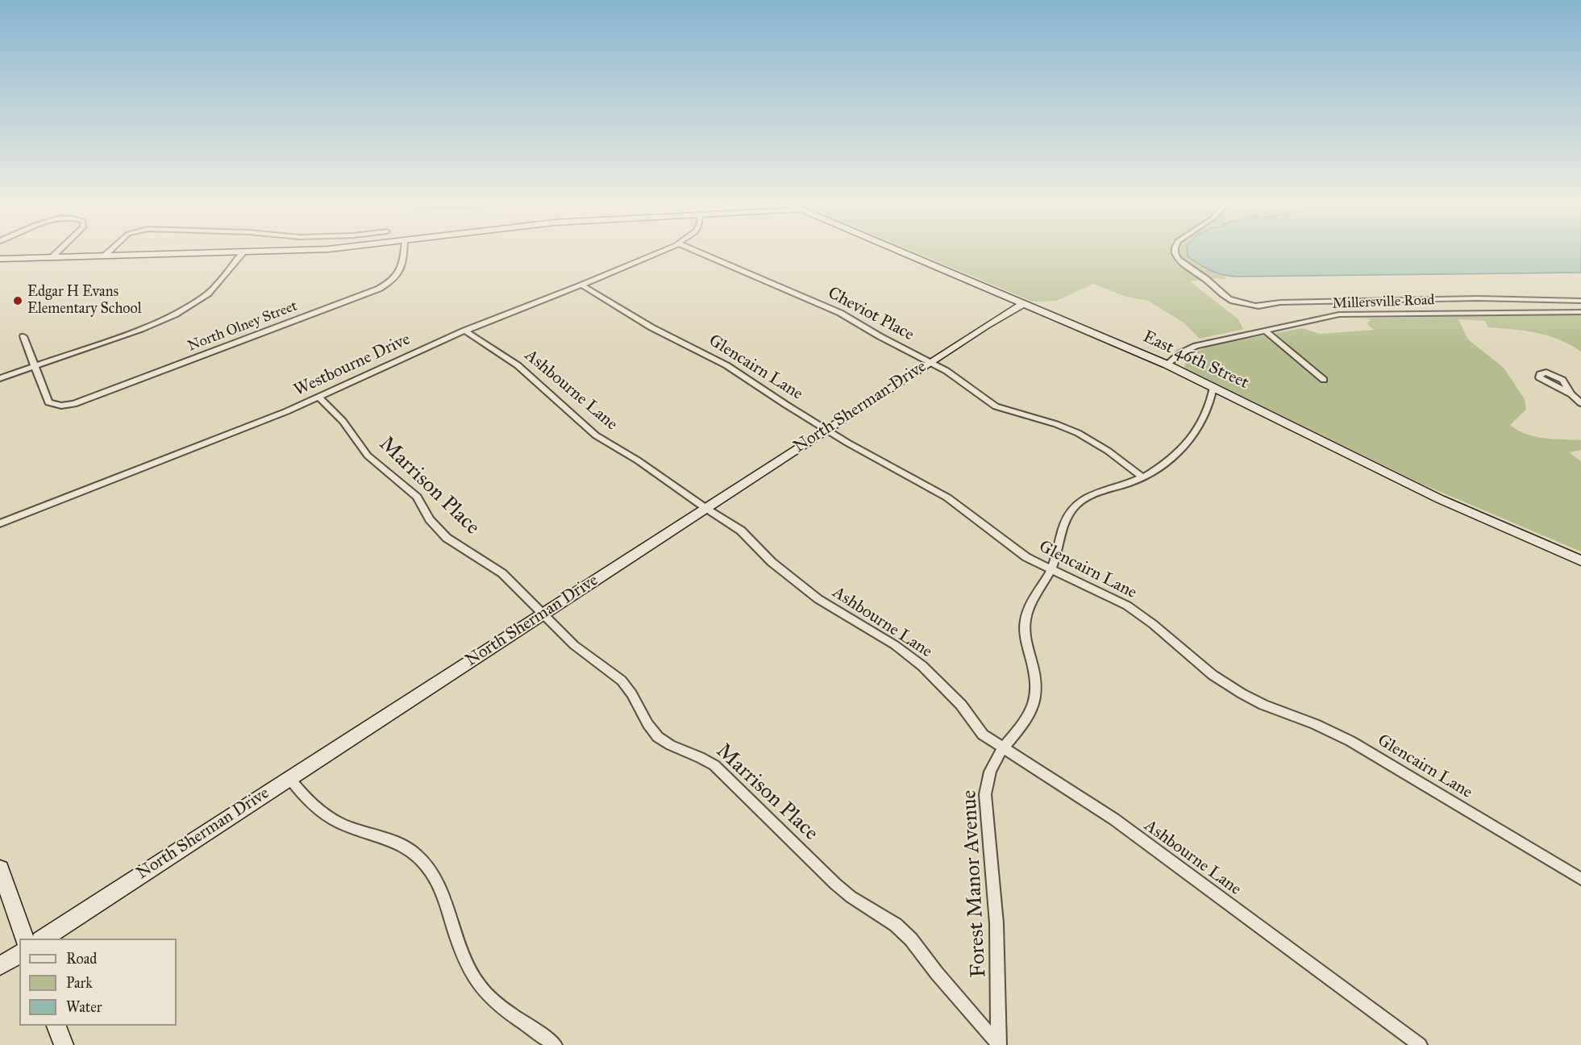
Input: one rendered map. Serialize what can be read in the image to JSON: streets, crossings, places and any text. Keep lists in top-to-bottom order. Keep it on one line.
{"streets":{"main road":["East 46th Street","North Sherman Drive"],"street":["Millersville Road","Cheviot Place","North Olney Street","Westbourne Drive","Glencairn Lane","Ashbourne Lane","Marrison Place","Forest Manor Avenue"]},"crossings":[["Millersville Road","East 46th Street"],["Cheviot Place","North Sherman Drive"],["Cheviot Place","Forest Manor Avenue"],["East 46th Street","North Sherman Drive"],["East 46th Street","Forest Manor Avenue"],["Westbourne Drive","Glencairn Lane"],["Westbourne Drive","Ashbourne Lane"],["Westbourne Drive","Marrison Place"],["Glencairn Lane","North Sherman Drive"],["Glencairn Lane","Forest Manor Avenue"],["Ashbourne Lane","North Sherman Drive"],["Ashbourne Lane","Forest Manor Avenue"],["North Sherman Drive","Marrison Place"],["Marrison Place","Forest Manor Avenue"]],"places":["Edgar H Evans Elementary School"],"legend":["Road","Park","Water"]}
